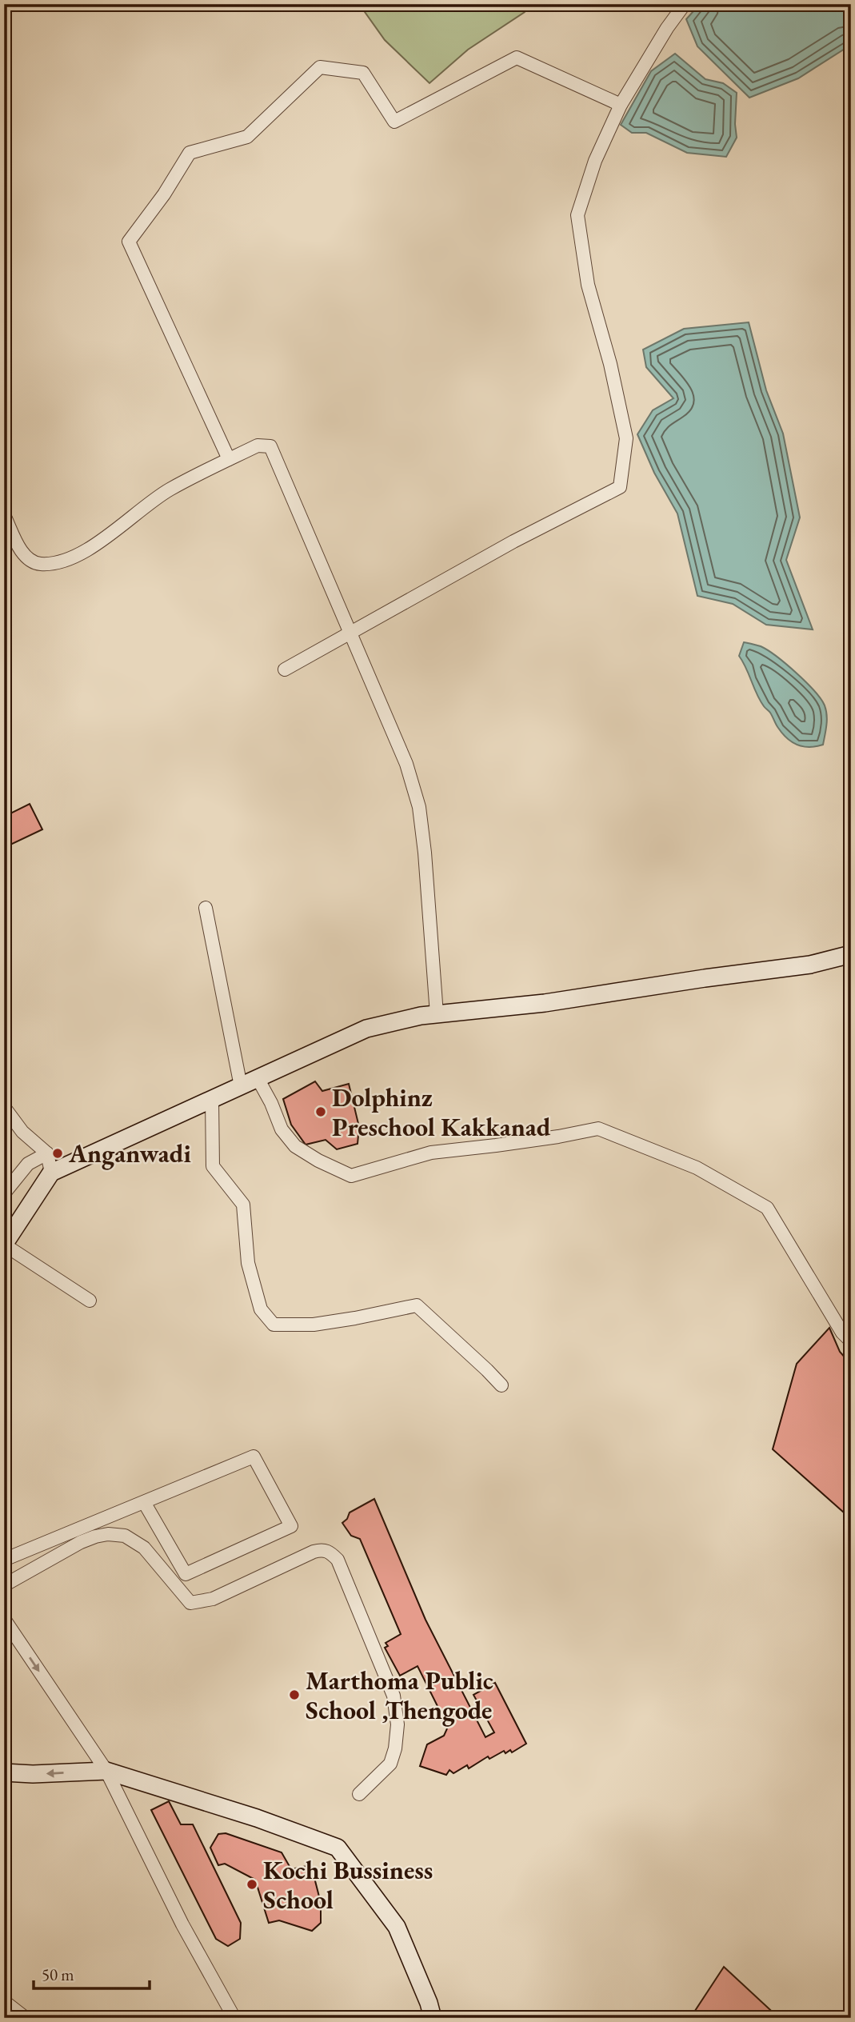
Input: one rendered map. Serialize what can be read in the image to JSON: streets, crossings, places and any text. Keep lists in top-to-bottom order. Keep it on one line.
{"places":["Dolphinz Preschool Kakkanad","Anganwadi","Marthoma Public School ,Thengode","Kochi Bussiness School"],"scale_bar":"50 m"}
